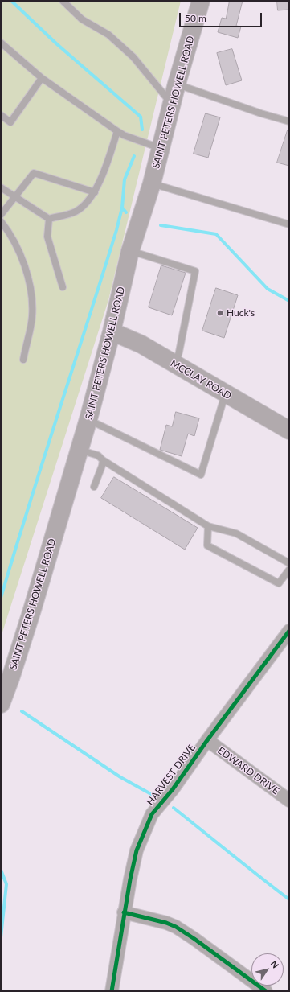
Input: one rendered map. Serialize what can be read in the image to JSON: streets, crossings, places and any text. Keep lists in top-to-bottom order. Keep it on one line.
{"streets":{"main road":["SAINT PETERS HOWELL ROAD","MCCLAY ROAD"],"street":["EDWARD DRIVE","HARVEST DRIVE"]},"crossings":[["SAINT PETERS HOWELL ROAD","MCCLAY ROAD"],["EDWARD DRIVE","HARVEST DRIVE"]],"places":["Huck's"],"scale_bar":"50 m","north":"top right"}
